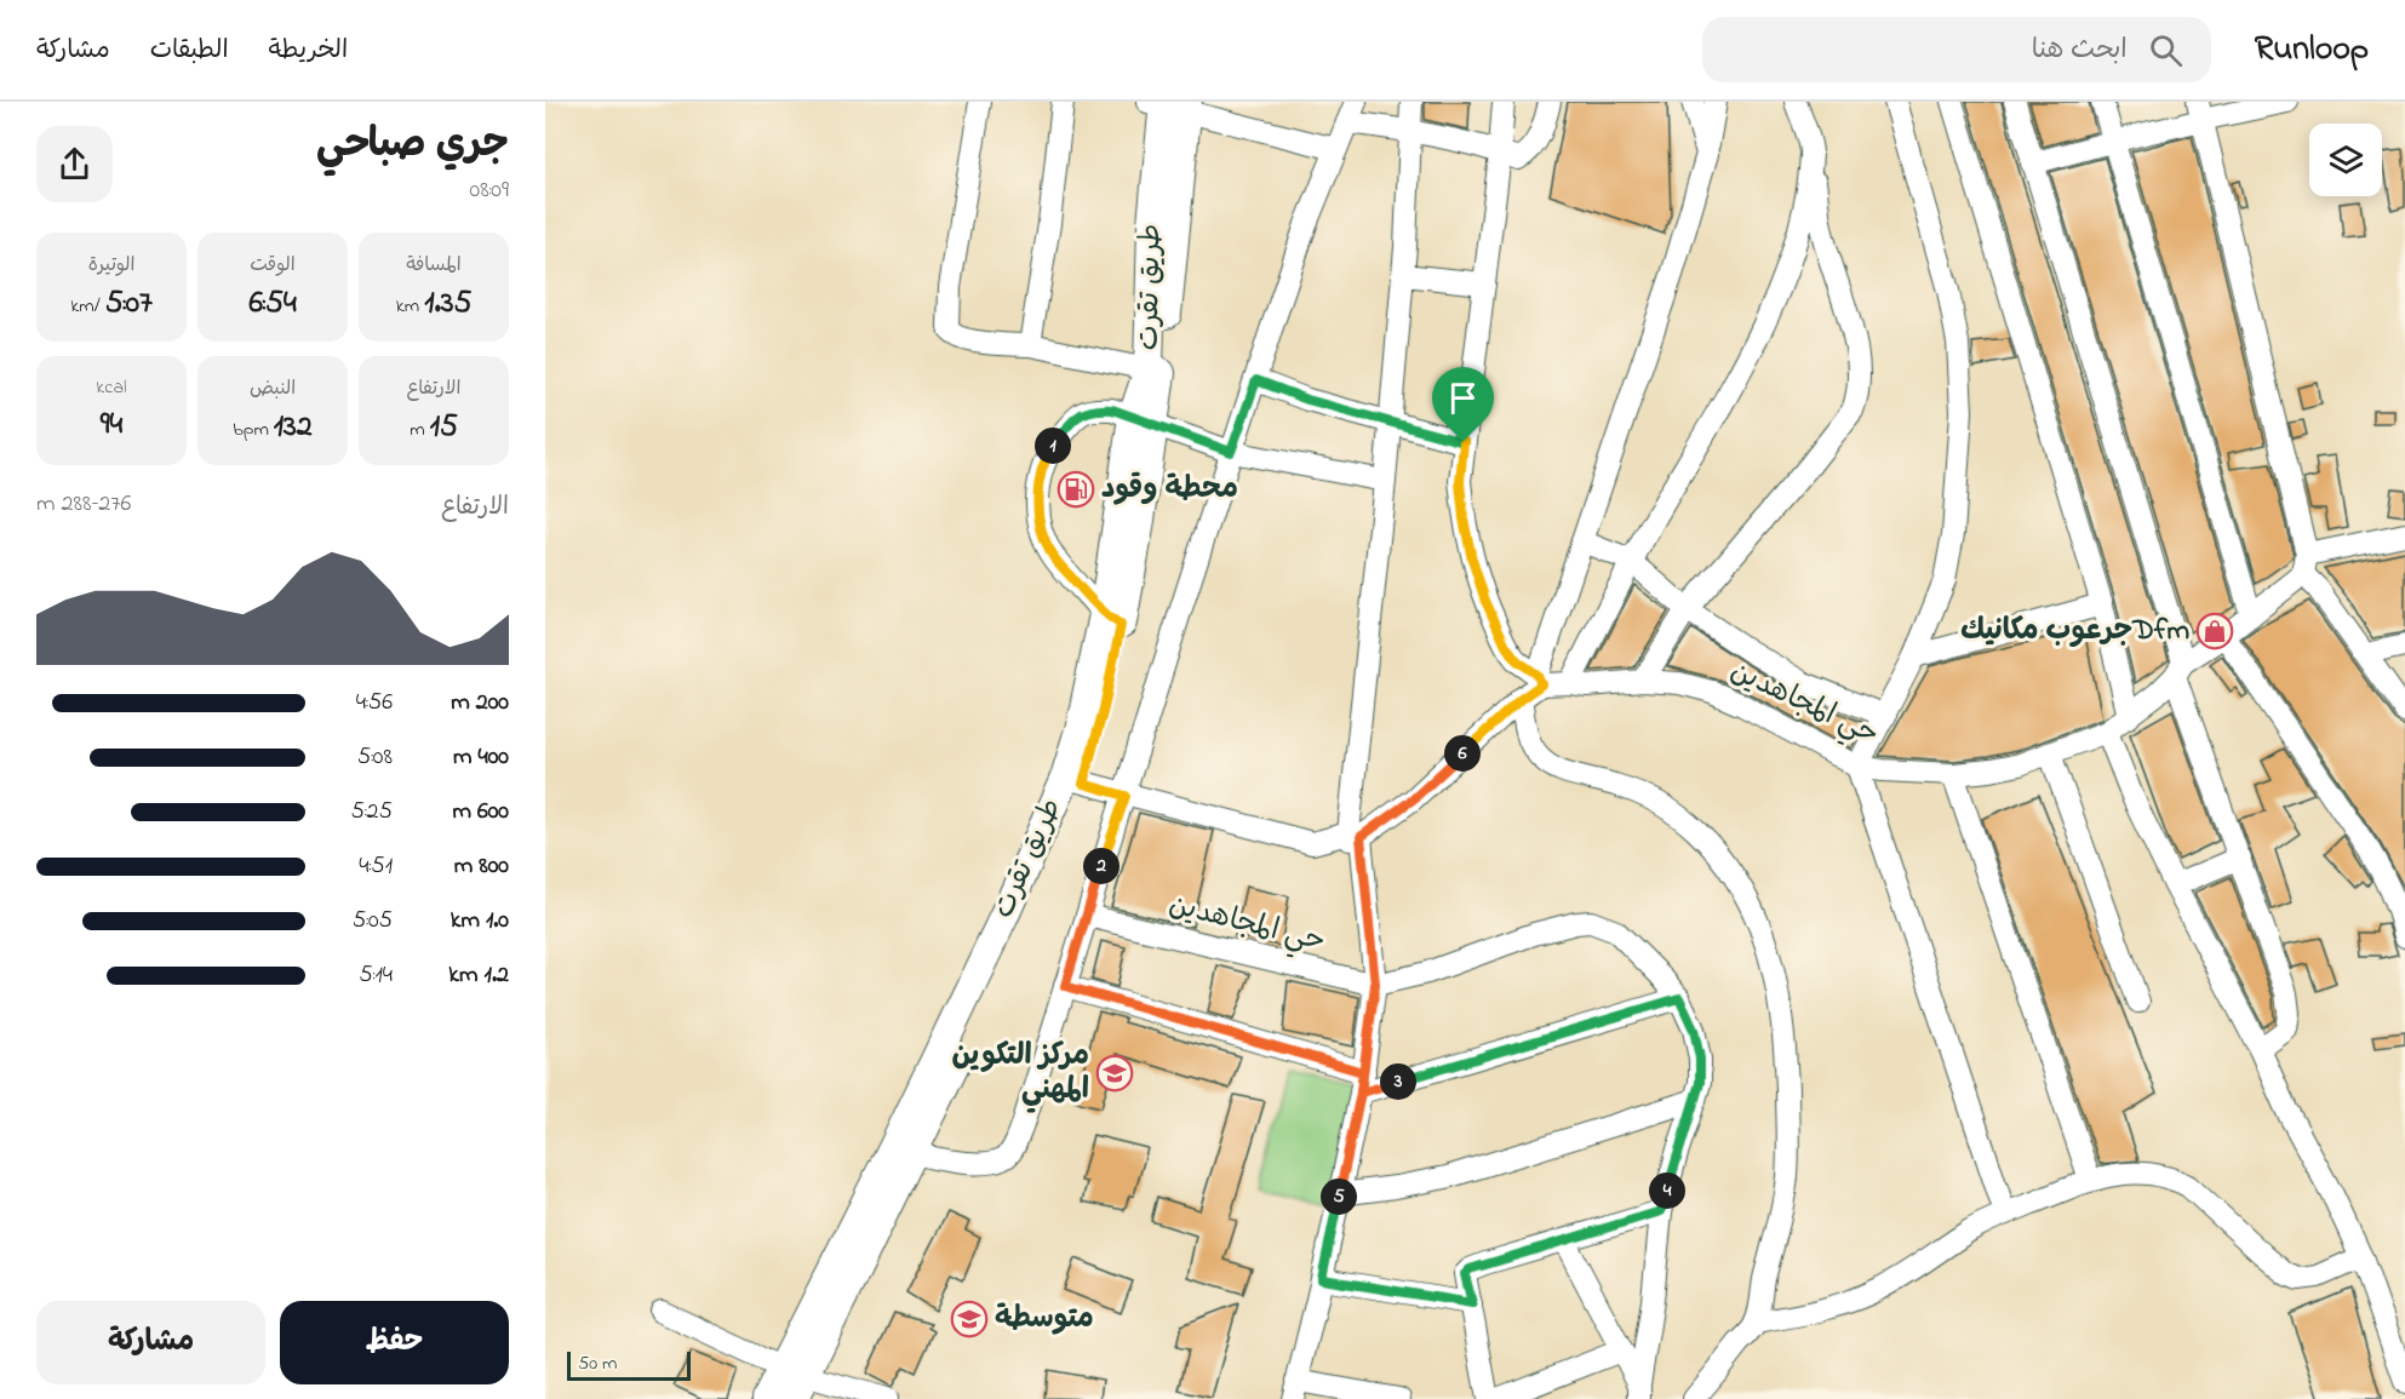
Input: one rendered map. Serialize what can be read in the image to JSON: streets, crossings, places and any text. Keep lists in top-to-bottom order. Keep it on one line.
{"streets":{"main road":["طريق تقرت"],"street":["حي المجاهدين"]},"places":{"fuel station":["محطة وقود"],"shop":["جرعوب مكانيكDfm"],"school or university":["مركز التكوين المهني","متوسطة"]},"scale_bar":"50 m","page":{"header":"Runloop","search":"ابحث هنا","nav":["الخريطة","الطبقات","مشاركة"],"heading":["جري صباحي","08:09"],"stats":[["المسافة","1.35 km"],["الوقت","6:54"],["الوتيرة","5:07 /km"],["الارتفاع","15 m"],["النبض","132 bpm"],["kcal","94"]],"pins":["1","6","2","3","4","5"],"chart":["الارتفاع","276–288 m"],"list":[{"name":"200 m","note":"4:56"},{"name":"400 m","note":"5:08"},{"name":"600 m","note":"5:25"},{"name":"800 m","note":"4:51"},{"name":"1.0 km","note":"5:05"},{"name":"1.2 km","note":"5:14"}],"buttons":["حفظ","مشاركة"],"scale":"50 m"}}
